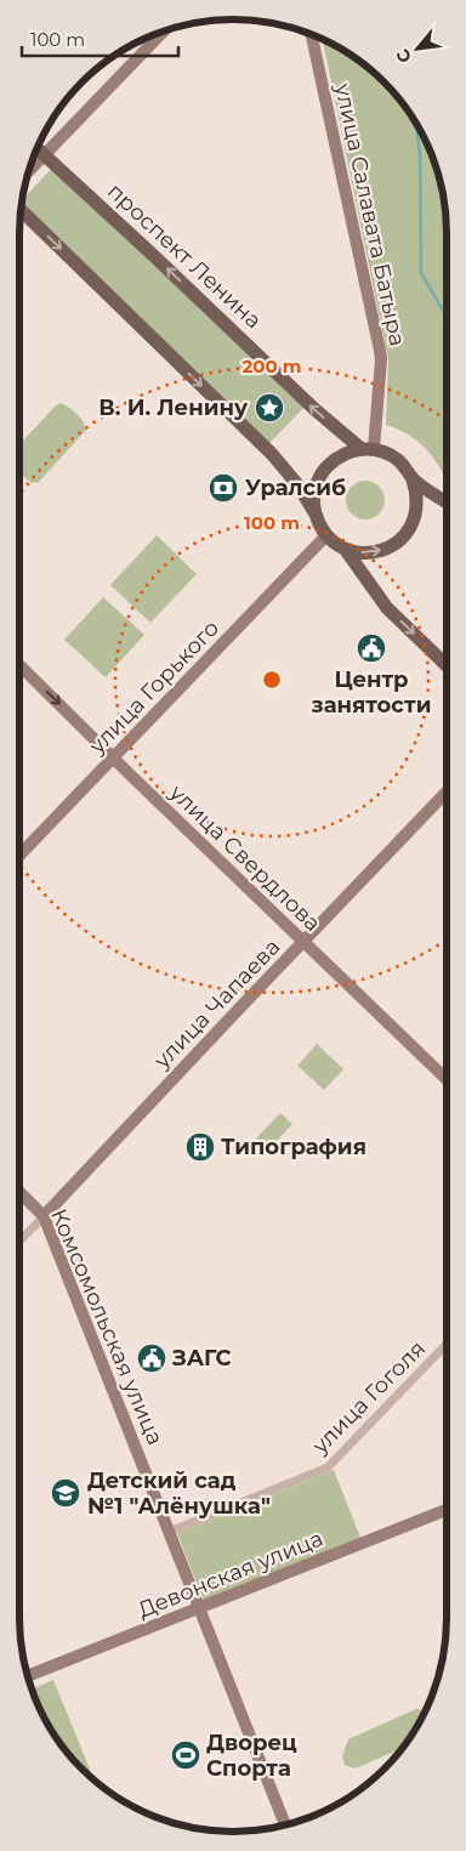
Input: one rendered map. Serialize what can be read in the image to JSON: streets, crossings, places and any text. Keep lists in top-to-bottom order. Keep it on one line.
{"streets":{"main road":["проспект Ленина"],"street":["улица Салавата Батыра","улица Горького","улица Свердлова","улица Чапаева","Комсомольская улица","улица Гоголя","Девонская улица"]},"crossings":[["улица Салавата Батыра","проспект Ленина"],["улица Салавата Батыра","улица Горького"],["проспект Ленина","улица Горького"],["улица Горького","улица Свердлова"],["улица Свердлова","улица Чапаева"],["улица Чапаева","Комсомольская улица"],["Комсомольская улица","улица Гоголя"],["Комсомольская улица","Девонская улица"]],"places":{"place":["В. И. Ленину"],"bank":["Уралсиб"],"public building":["Центр занятости","ЗАГС"],"building":["Типография"],"school or university":["Детский сад №1 \"Алёнушка\""],"sports":["Дворец Спорта"]},"scale_bar":"100 m","north":"bottom left","rings":["200 m","100 m"]}
